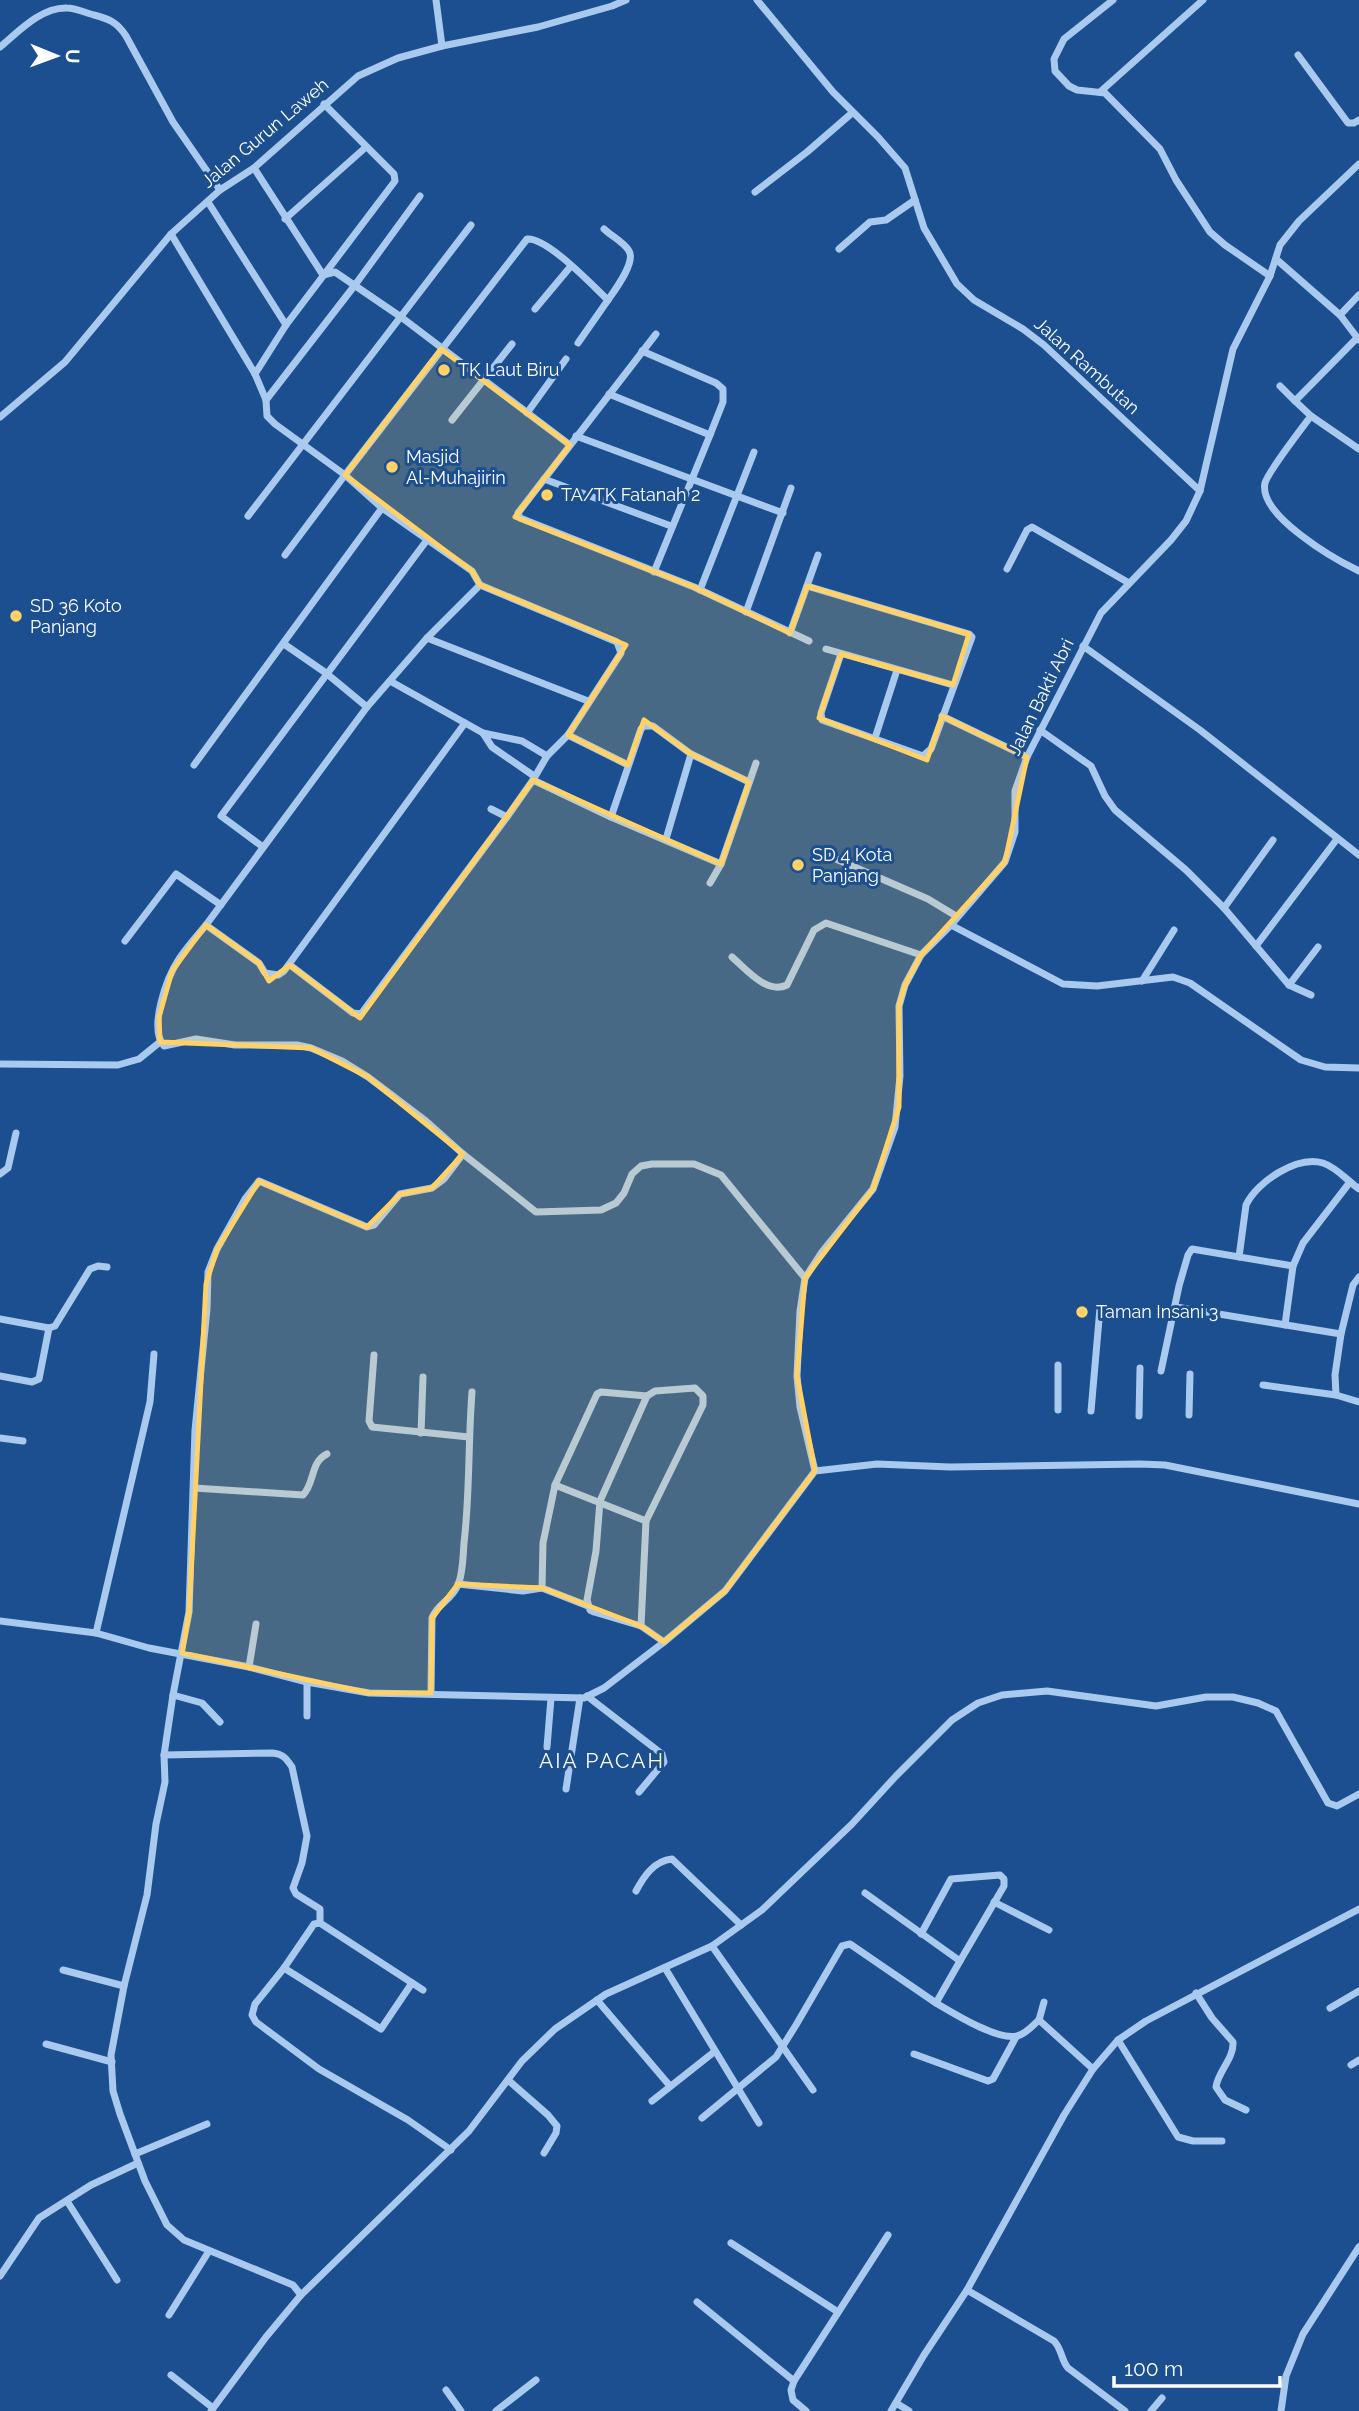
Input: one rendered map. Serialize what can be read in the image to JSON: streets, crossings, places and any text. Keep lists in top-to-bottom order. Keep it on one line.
{"streets":{"street":["Jalan Gurun Laweh","Jalan Rambutan","Jalan Bakti Abri"]},"crossings":[["Jalan Rambutan","Jalan Bakti Abri"]],"districts":["AIA PACAH"],"places":["TK Laut Biru","Masjid Al-Muhajirin","TA/TK Fatanah 2","SD 36 Koto Panjang","SD 4 Kota Panjang","Taman Insani 3"],"scale_bar":"100 m","north":"right"}
